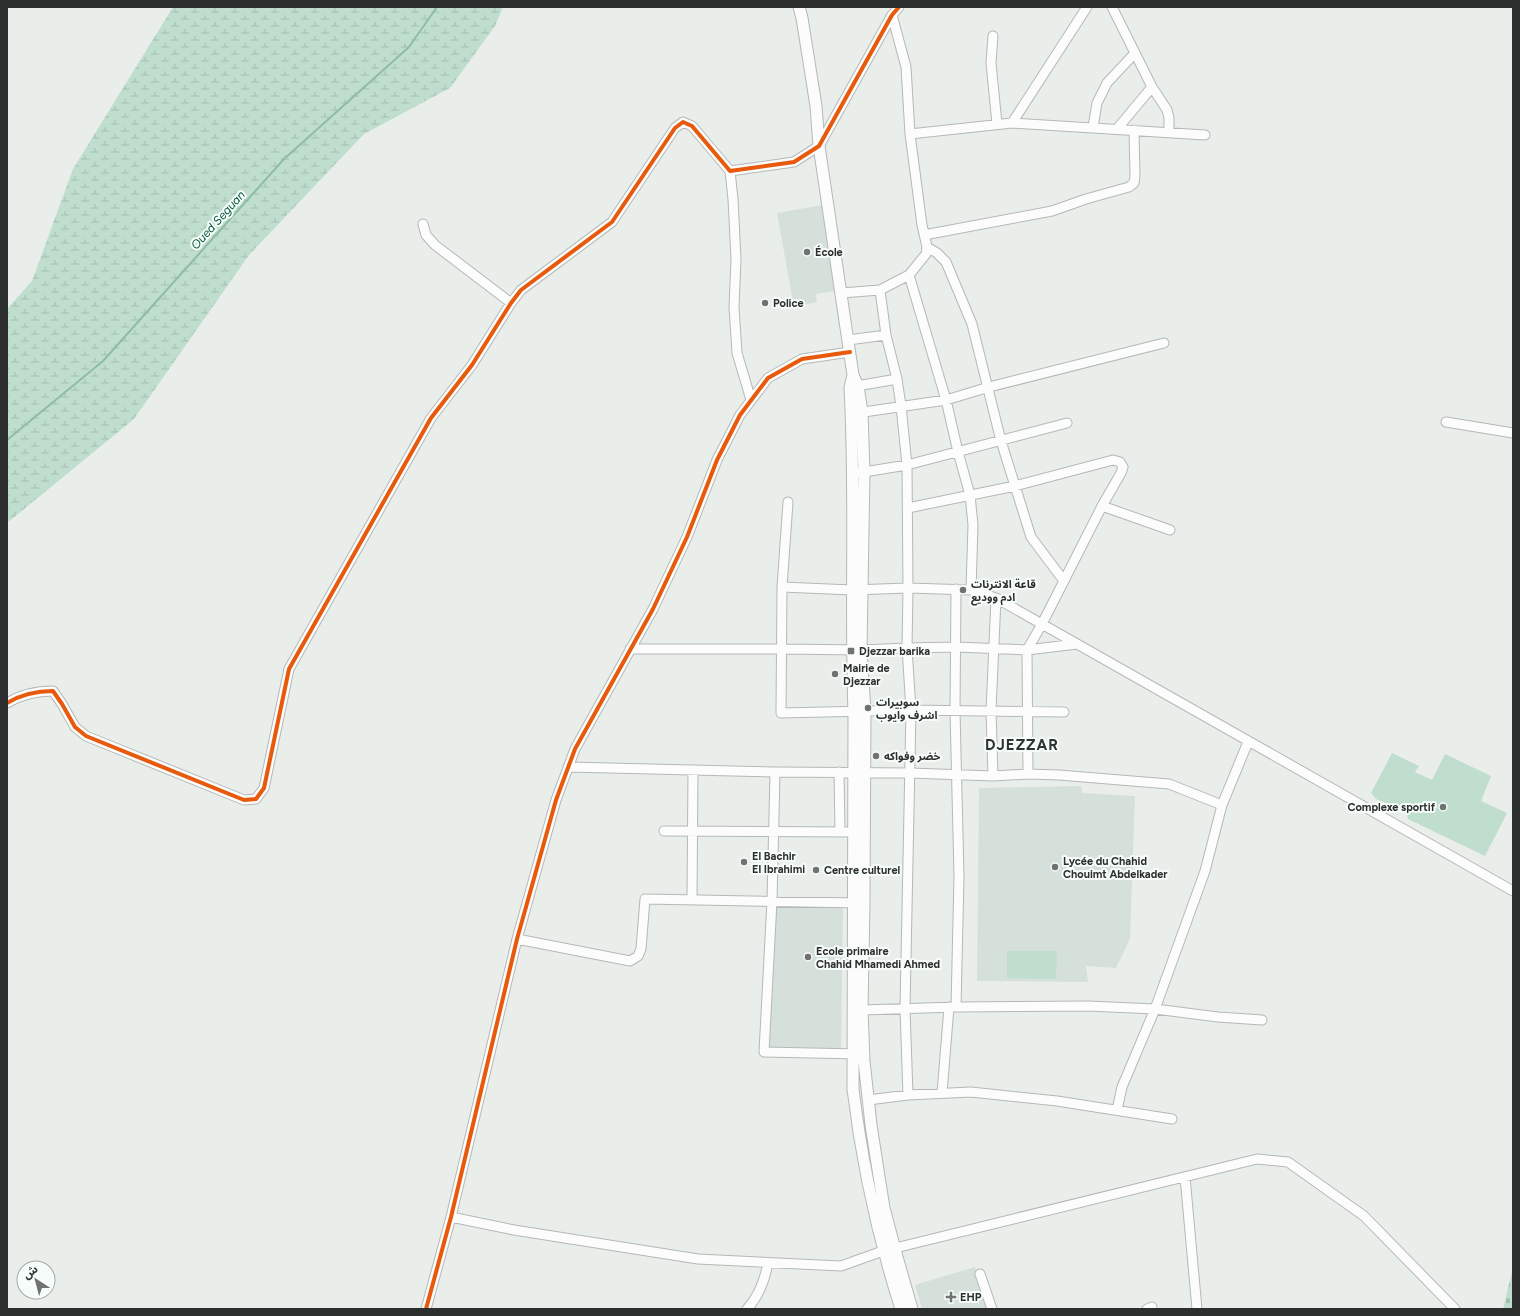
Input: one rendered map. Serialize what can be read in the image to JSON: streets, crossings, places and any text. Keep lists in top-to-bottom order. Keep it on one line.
{"districts":["DJEZZAR"],"water":["Oued Seguan"],"places":{"other":["École","Police","قاعة الانترنات ادم ووديع","Mairie de Djezzar","سوبيرات اشرف وايوب","خضر وفواكه","Complexe sportif","El Bachir El Ibrahimi","Lycée du Chahid Chouimt Abdelkader","Centre culturel","Ecole primaire Chahid Mhamedi Ahmed"],"transit":["Djezzar barika"],"health":["EHP"]},"north":"top left"}
